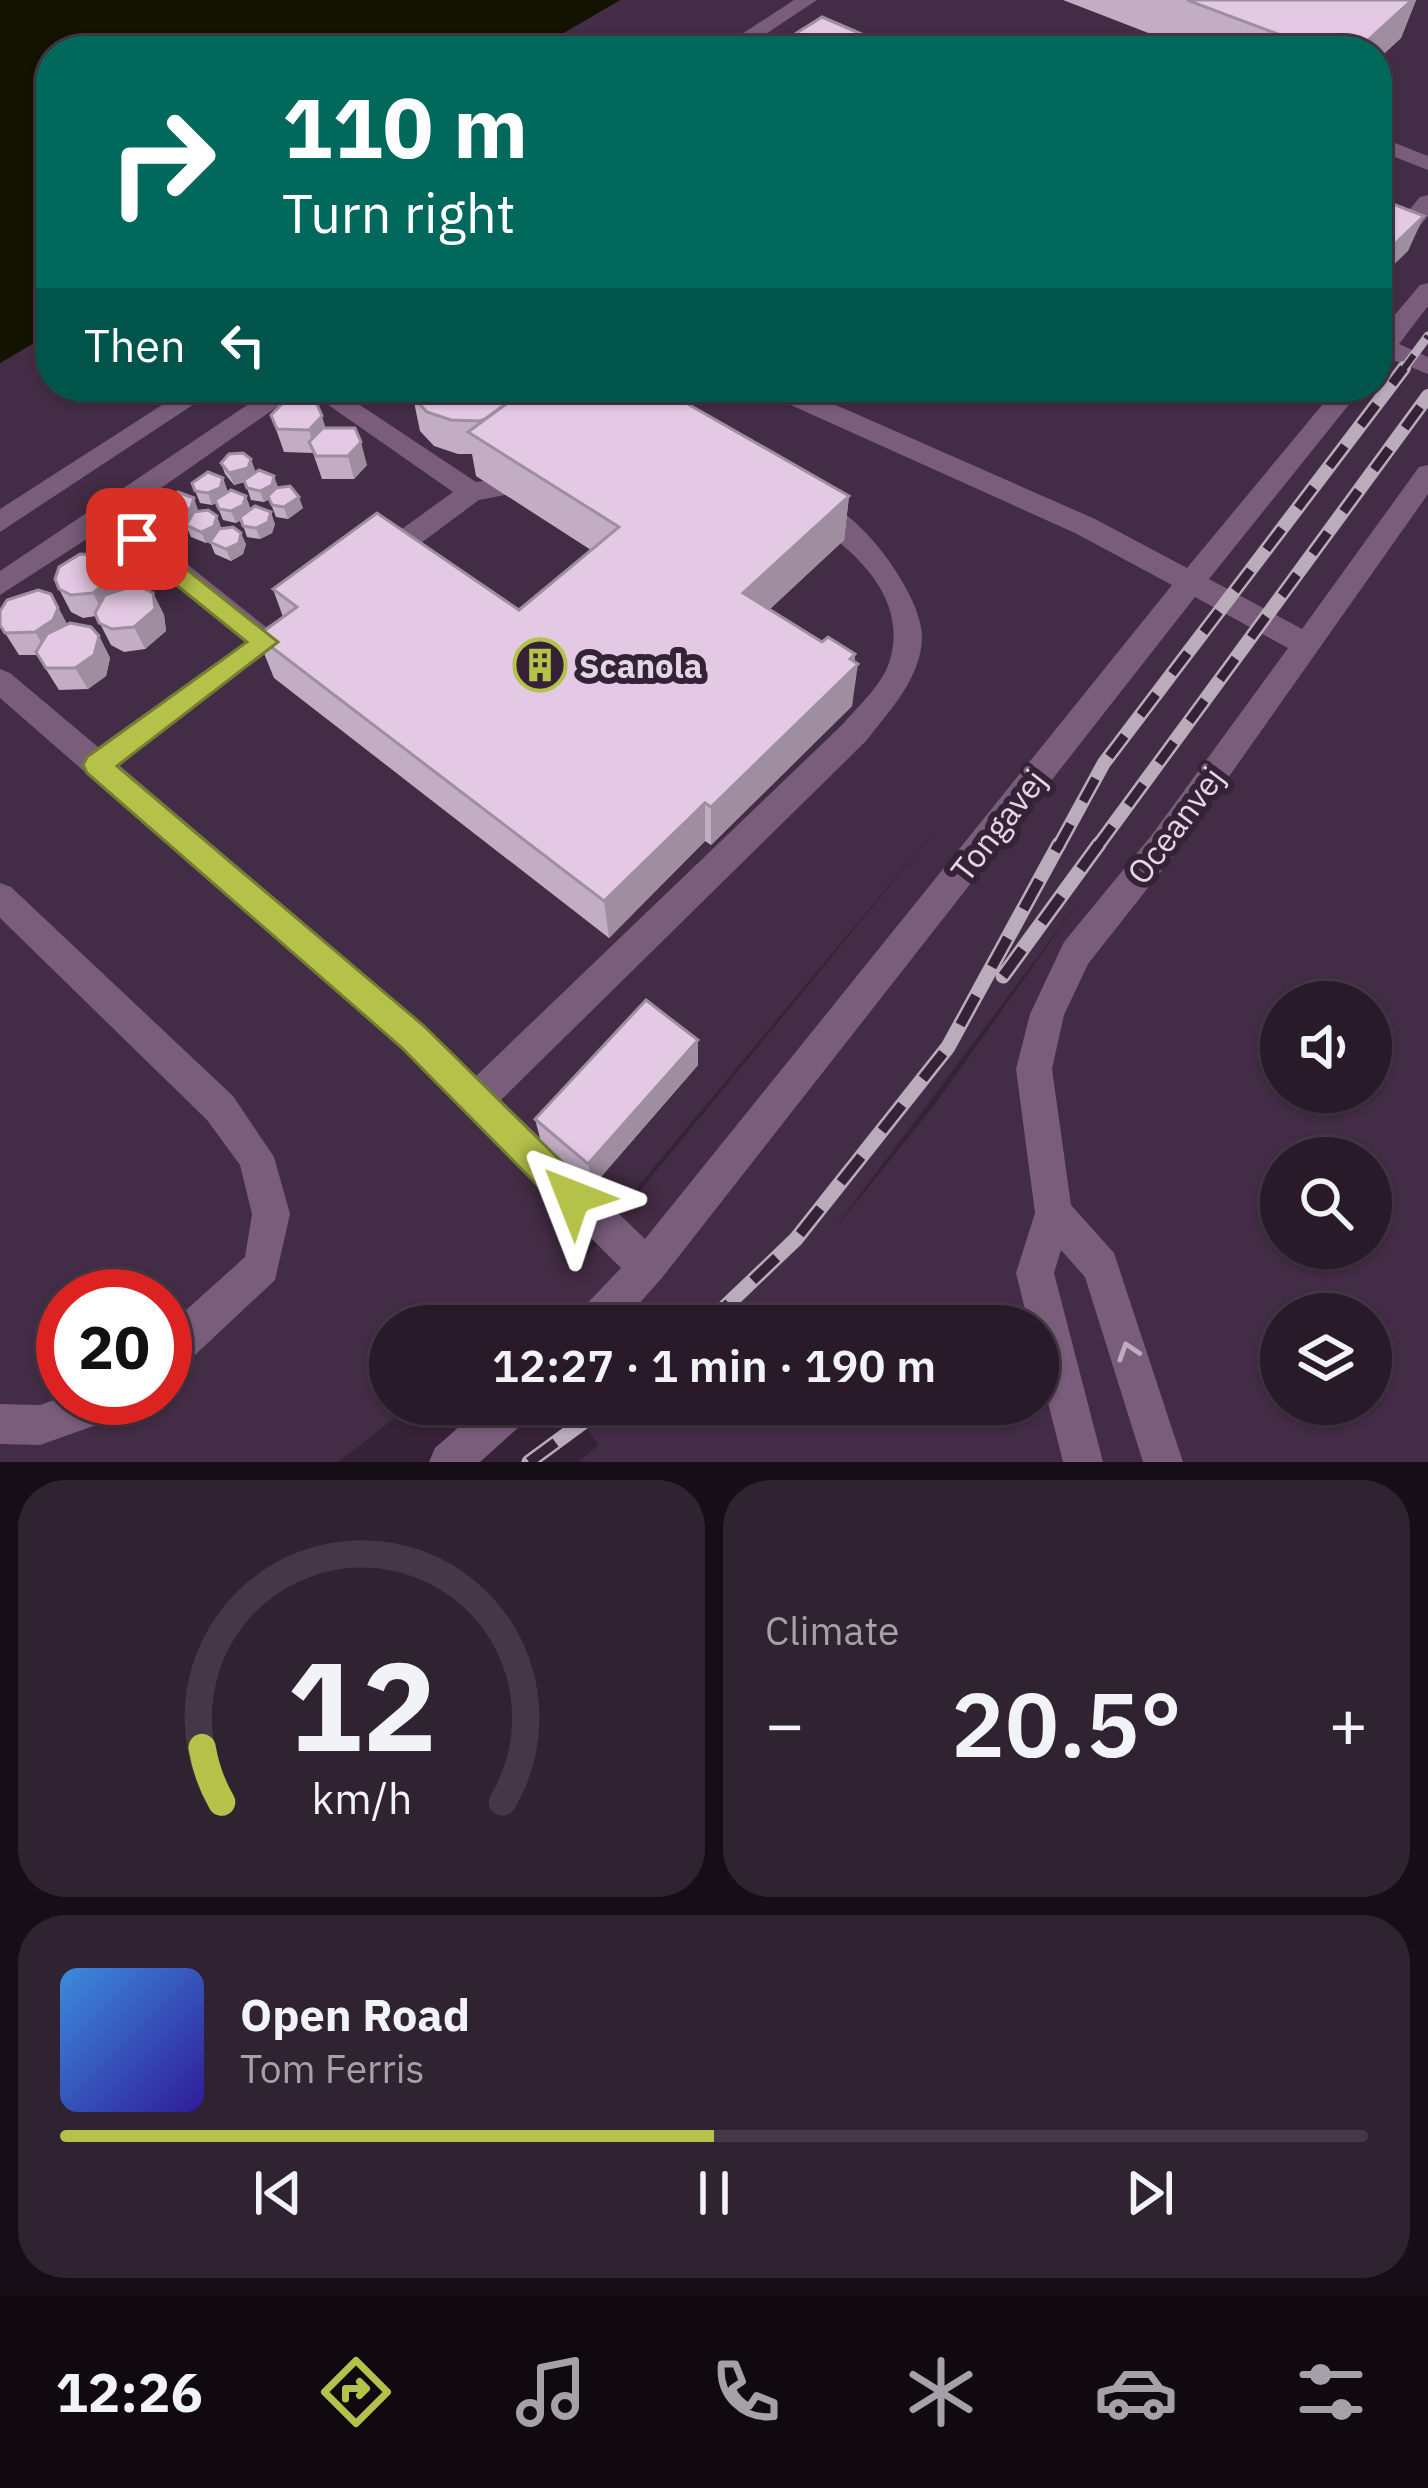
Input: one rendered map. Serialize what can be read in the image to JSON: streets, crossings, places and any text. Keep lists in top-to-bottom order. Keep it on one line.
{"streets":{"street":["Tongavej","Oceanvej"]},"places":{"building":["Scanola"]},"page":{"turn":["110 m","Turn right"],"then":"Then","limit":"20","trip":"12:27 · 1 min · 190 m","tile":"Climate","heat":["−","20.5°","+"],"song":["Open Road","Tom Ferris"],"tabs":"12:26","gauge":["12","km/h"]}}
